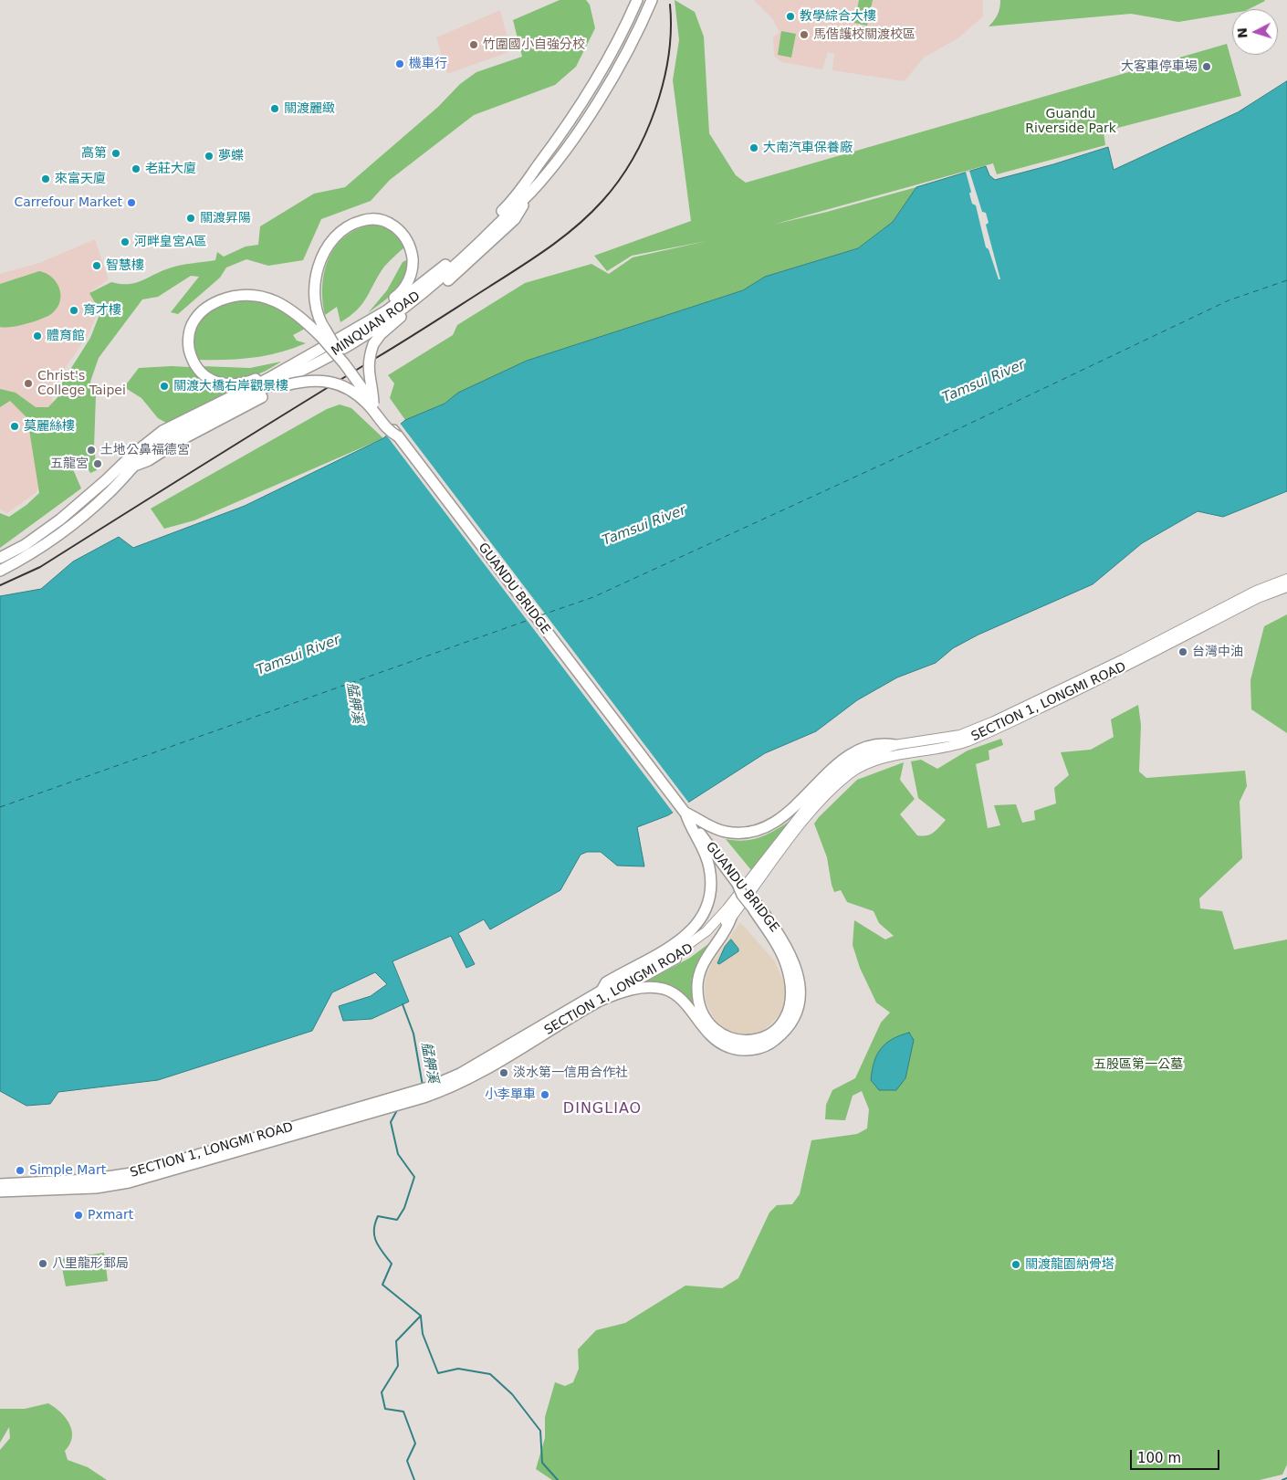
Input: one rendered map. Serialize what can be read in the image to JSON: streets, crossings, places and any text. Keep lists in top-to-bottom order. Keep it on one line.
{"streets":{"main road":["MINQUAN ROAD","GUANDU BRIDGE","SECTION 1, LONGMI ROAD"]},"crossings":[["MINQUAN ROAD","GUANDU BRIDGE"],["GUANDU BRIDGE","SECTION 1, LONGMI ROAD"]],"districts":["DINGLIAO"],"water":["Tamsui River","艋舺溪"],"parks":["Guandu Riverside Park","五股區第一公墓"],"places":["教學綜合大樓","馬偕護校關渡校區","竹圍國小自強分校","機車行","大客車停車場","關渡麗緻","大南汽車保養廠","高第","夢蝶","老莊大廈","來富天廈","Carrefour Market","關渡昇陽","河畔皇宮A區","智慧樓","育才樓","體育館","Christ's College Taipei","關渡大橋右岸觀景樓","莫麗絲樓","土地公鼻福德宮","五龍宮","台灣中油","淡水第一信用合作社","小李單車","Simple Mart","Pxmart","八里龍形郵局","關渡龍園納骨塔"],"scale_bar":"100 m","north":"left"}
